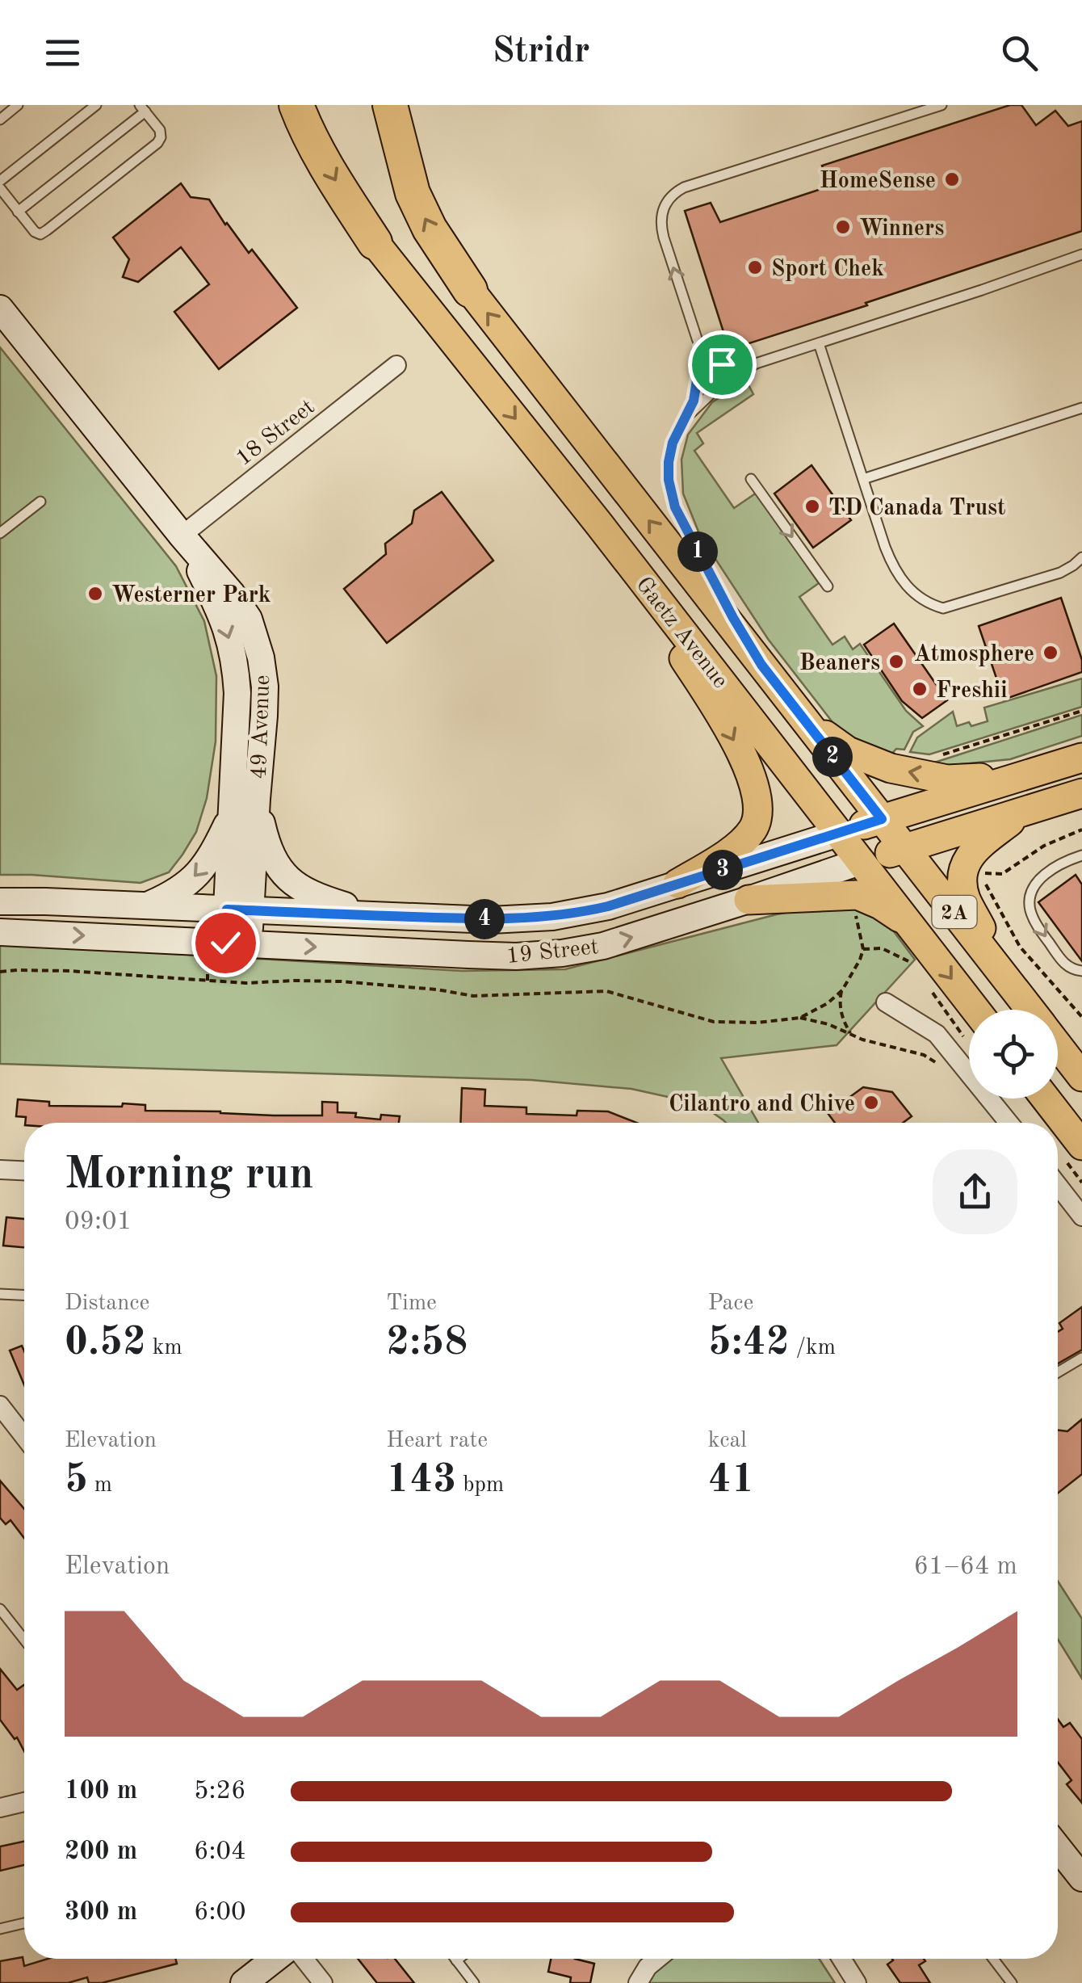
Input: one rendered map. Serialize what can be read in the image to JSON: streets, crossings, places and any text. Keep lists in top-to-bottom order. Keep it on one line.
{"streets":{"main road":["Gaetz Avenue","49 Avenue","2A","19 Street"],"street":["18 Street"]},"crossings":[["18 Street","49 Avenue"],["Gaetz Avenue","19 Street"],["49 Avenue","19 Street"]],"places":["HomeSense","Winners","Sport Chek","TD Canada Trust","Westerner Park","Atmosphere","Beaners","Freshii","Cilantro and Chive"],"page":{"header":"Stridr","pins":["1","2","3","4"],"heading":["Morning run","09:01"],"stats":[["Distance","0.52 km"],["Time","2:58"],["Pace","5:42 /km"],["Elevation","5 m"],["Heart rate","143 bpm"],["kcal","41"]],"chart":["Elevation","61–64 m"],"list":[{"name":"100 m","note":"5:26"},{"name":"200 m","note":"6:04"},{"name":"300 m","note":"6:00"}]}}
